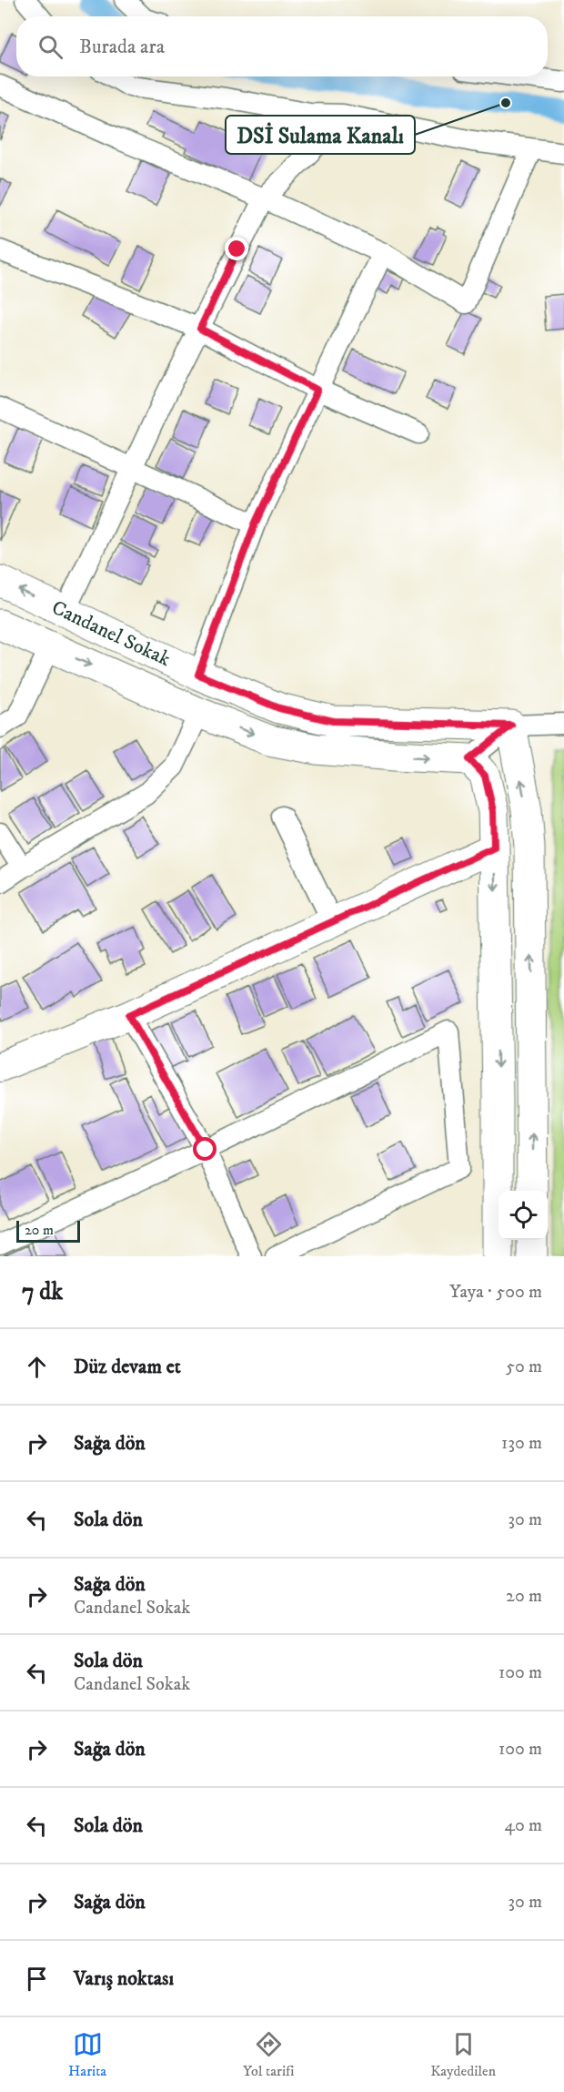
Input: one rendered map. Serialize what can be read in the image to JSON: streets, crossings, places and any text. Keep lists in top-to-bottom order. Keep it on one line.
{"streets":{"main road":["Candanel Sokak"]},"places":["DSİ Sulama Kanalı"],"scale_bar":"20 m","page":{"search":"Burada ara","scale":"20 m","heading":["7 dk","Yaya · 500 m"],"list":[["Düz devam et","50 m"],["Sağa dön","130 m"],["Sola dön","30 m"],["Sağa dön","Candanel Sokak","20 m"],["Sola dön","Candanel Sokak","100 m"],["Sağa dön","100 m"],["Sola dön","40 m"],["Sağa dön","30 m"],"Varış noktası"],"nav":["Harita","Yol tarifi","Kaydedilen"]}}
